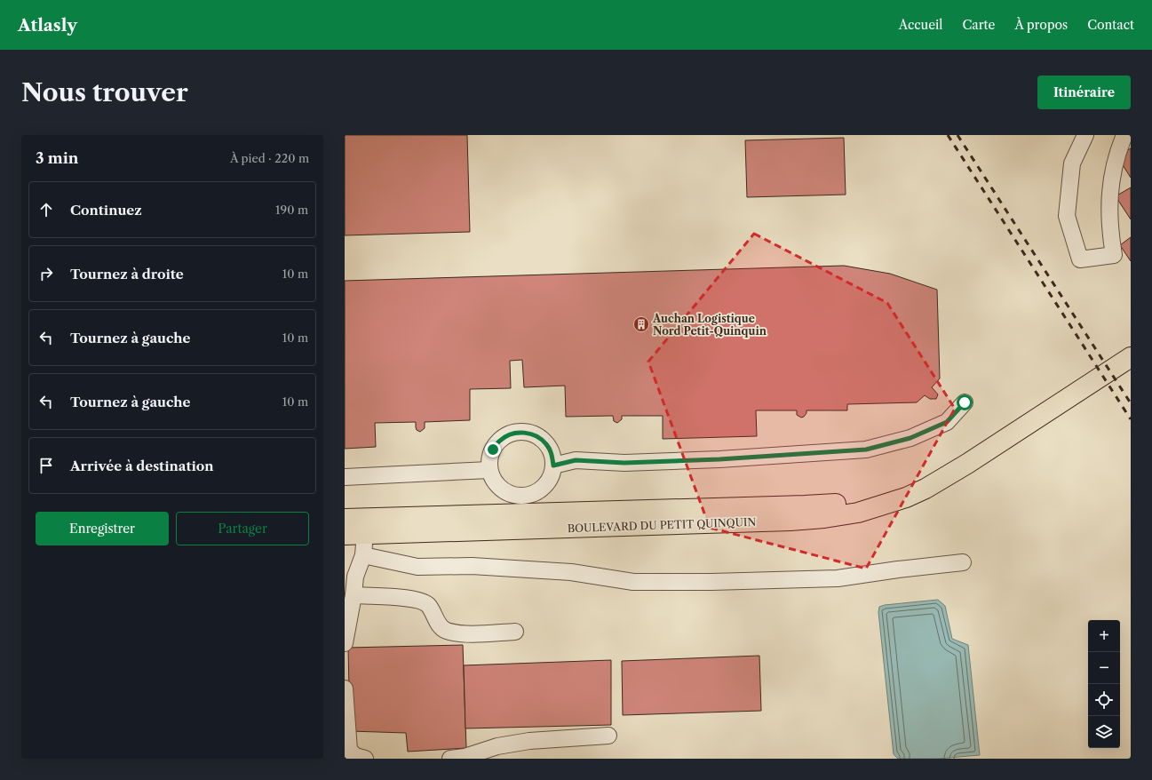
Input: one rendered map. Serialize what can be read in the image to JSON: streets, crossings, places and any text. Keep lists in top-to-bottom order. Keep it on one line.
{"streets":{"main road":["BOULEVARD DU PETIT QUINQUIN"]},"places":{"building":["Auchan Logistique Nord Petit-Quinquin"]},"page":{"header":"Atlasly","nav":["Accueil","Carte","À propos","Contact"],"buttons":["Itinéraire",["Enregistrer","Partager"]],"title":"Nous trouver","heading":["3 min","À pied · 220 m"],"list":[["Continuez","190 m"],["Tournez à droite","10 m"],["Tournez à gauche","10 m"],["Tournez à gauche","10 m"],"Arrivée à destination"],"map_buttons":["+","−"]}}
